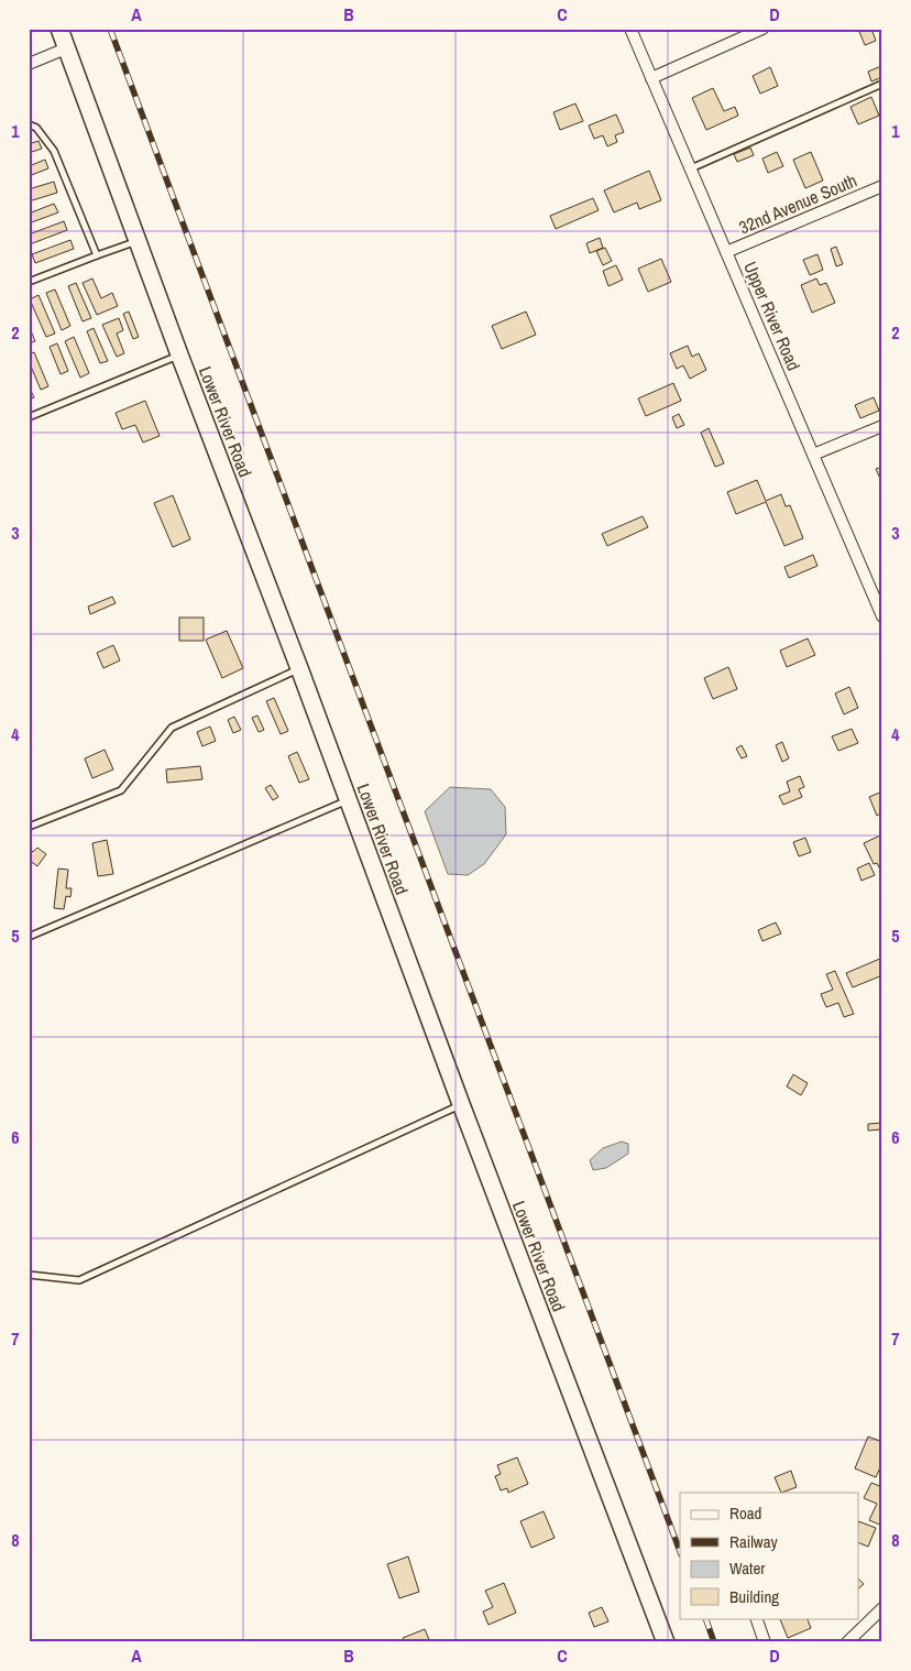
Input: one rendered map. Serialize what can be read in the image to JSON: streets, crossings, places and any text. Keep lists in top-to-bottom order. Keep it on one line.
{"streets":{"street":["32nd Avenue South","Upper River Road","Lower River Road"]},"crossings":[["32nd Avenue South","Upper River Road"]],"legend":["Road","Railway","Water","Building"],"grid":{"columns":["A","B","C","D"],"rows":["1","2","3","4","5","6","7","8"]}}
